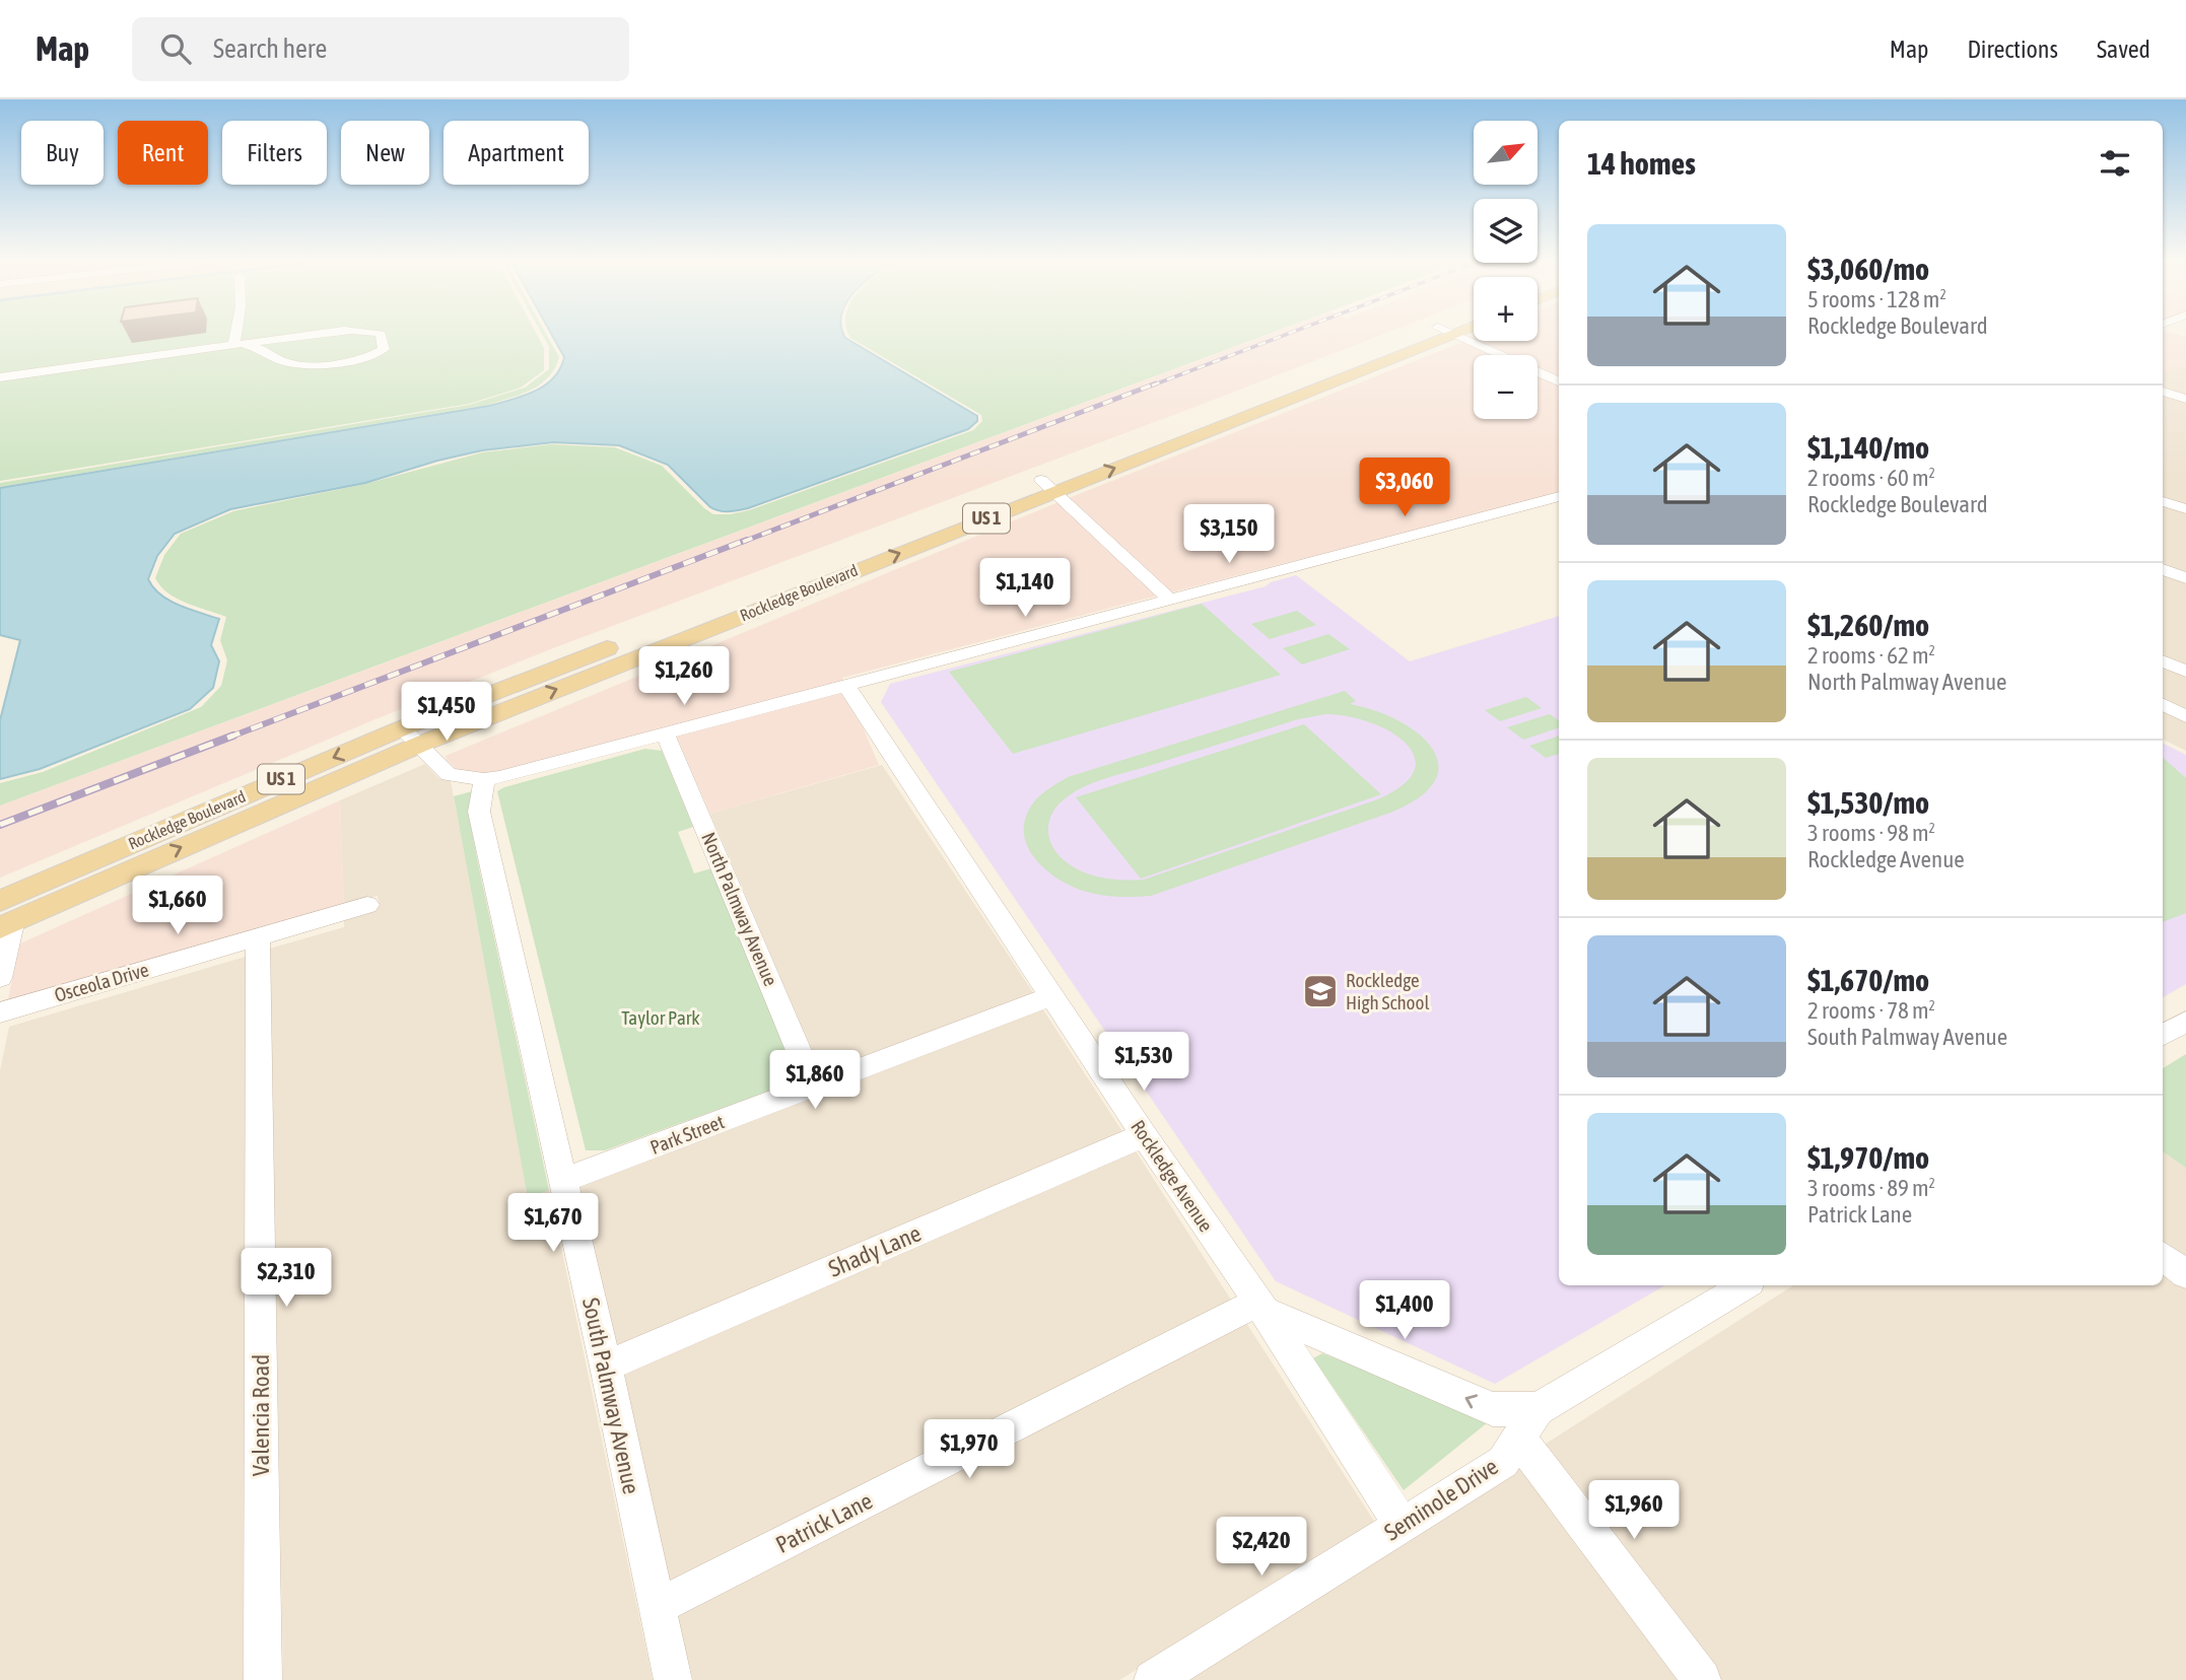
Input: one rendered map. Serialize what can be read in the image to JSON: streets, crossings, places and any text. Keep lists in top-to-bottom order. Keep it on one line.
{"streets":{"main road":["US 1","Rockledge Boulevard"],"street":["North Palmway Avenue","Osceola Drive","Park Street","Rockledge Avenue","Shady Lane","South Palmway Avenue","Valencia Road","Seminole Drive","Patrick Lane"]},"crossings":[["North Palmway Avenue","Park Street"],["Osceola Drive","Valencia Road"],["Park Street","Rockledge Avenue"],["Park Street","South Palmway Avenue"],["Rockledge Avenue","Shady Lane"],["Rockledge Avenue","Seminole Drive"],["Rockledge Avenue","Patrick Lane"],["Shady Lane","South Palmway Avenue"],["South Palmway Avenue","Patrick Lane"]],"parks":["Taylor Park"],"places":{"school or university":["Rockledge High School"]},"north":"top right","page":{"header":"Map","search":"Search here","nav":["Map","Directions","Saved"],"map_buttons":["+","−"],"chip":["Buy","Rent","Filters","New","Apartment"],"heading":"14 homes","list":[{"name":"$3,060/mo","note":"5 rooms · 128 m² · Rockledge Boulevard"},{"name":"$1,140/mo","note":"2 rooms · 60 m² · Rockledge Boulevard"},{"name":"$1,260/mo","note":"2 rooms · 62 m² · North Palmway Avenue"},{"name":"$1,530/mo","note":"3 rooms · 98 m² · Rockledge Avenue"},{"name":"$1,670/mo","note":"2 rooms · 78 m² · South Palmway Avenue"},{"name":"$1,970/mo","note":"3 rooms · 89 m² · Patrick Lane"}],"price":["$3,060","$3,150","$1,140","$1,260","$1,450","$1,660","$1,530","$1,860","$1,670","$2,310","$1,400","$1,970","$1,960","$2,420"]}}
